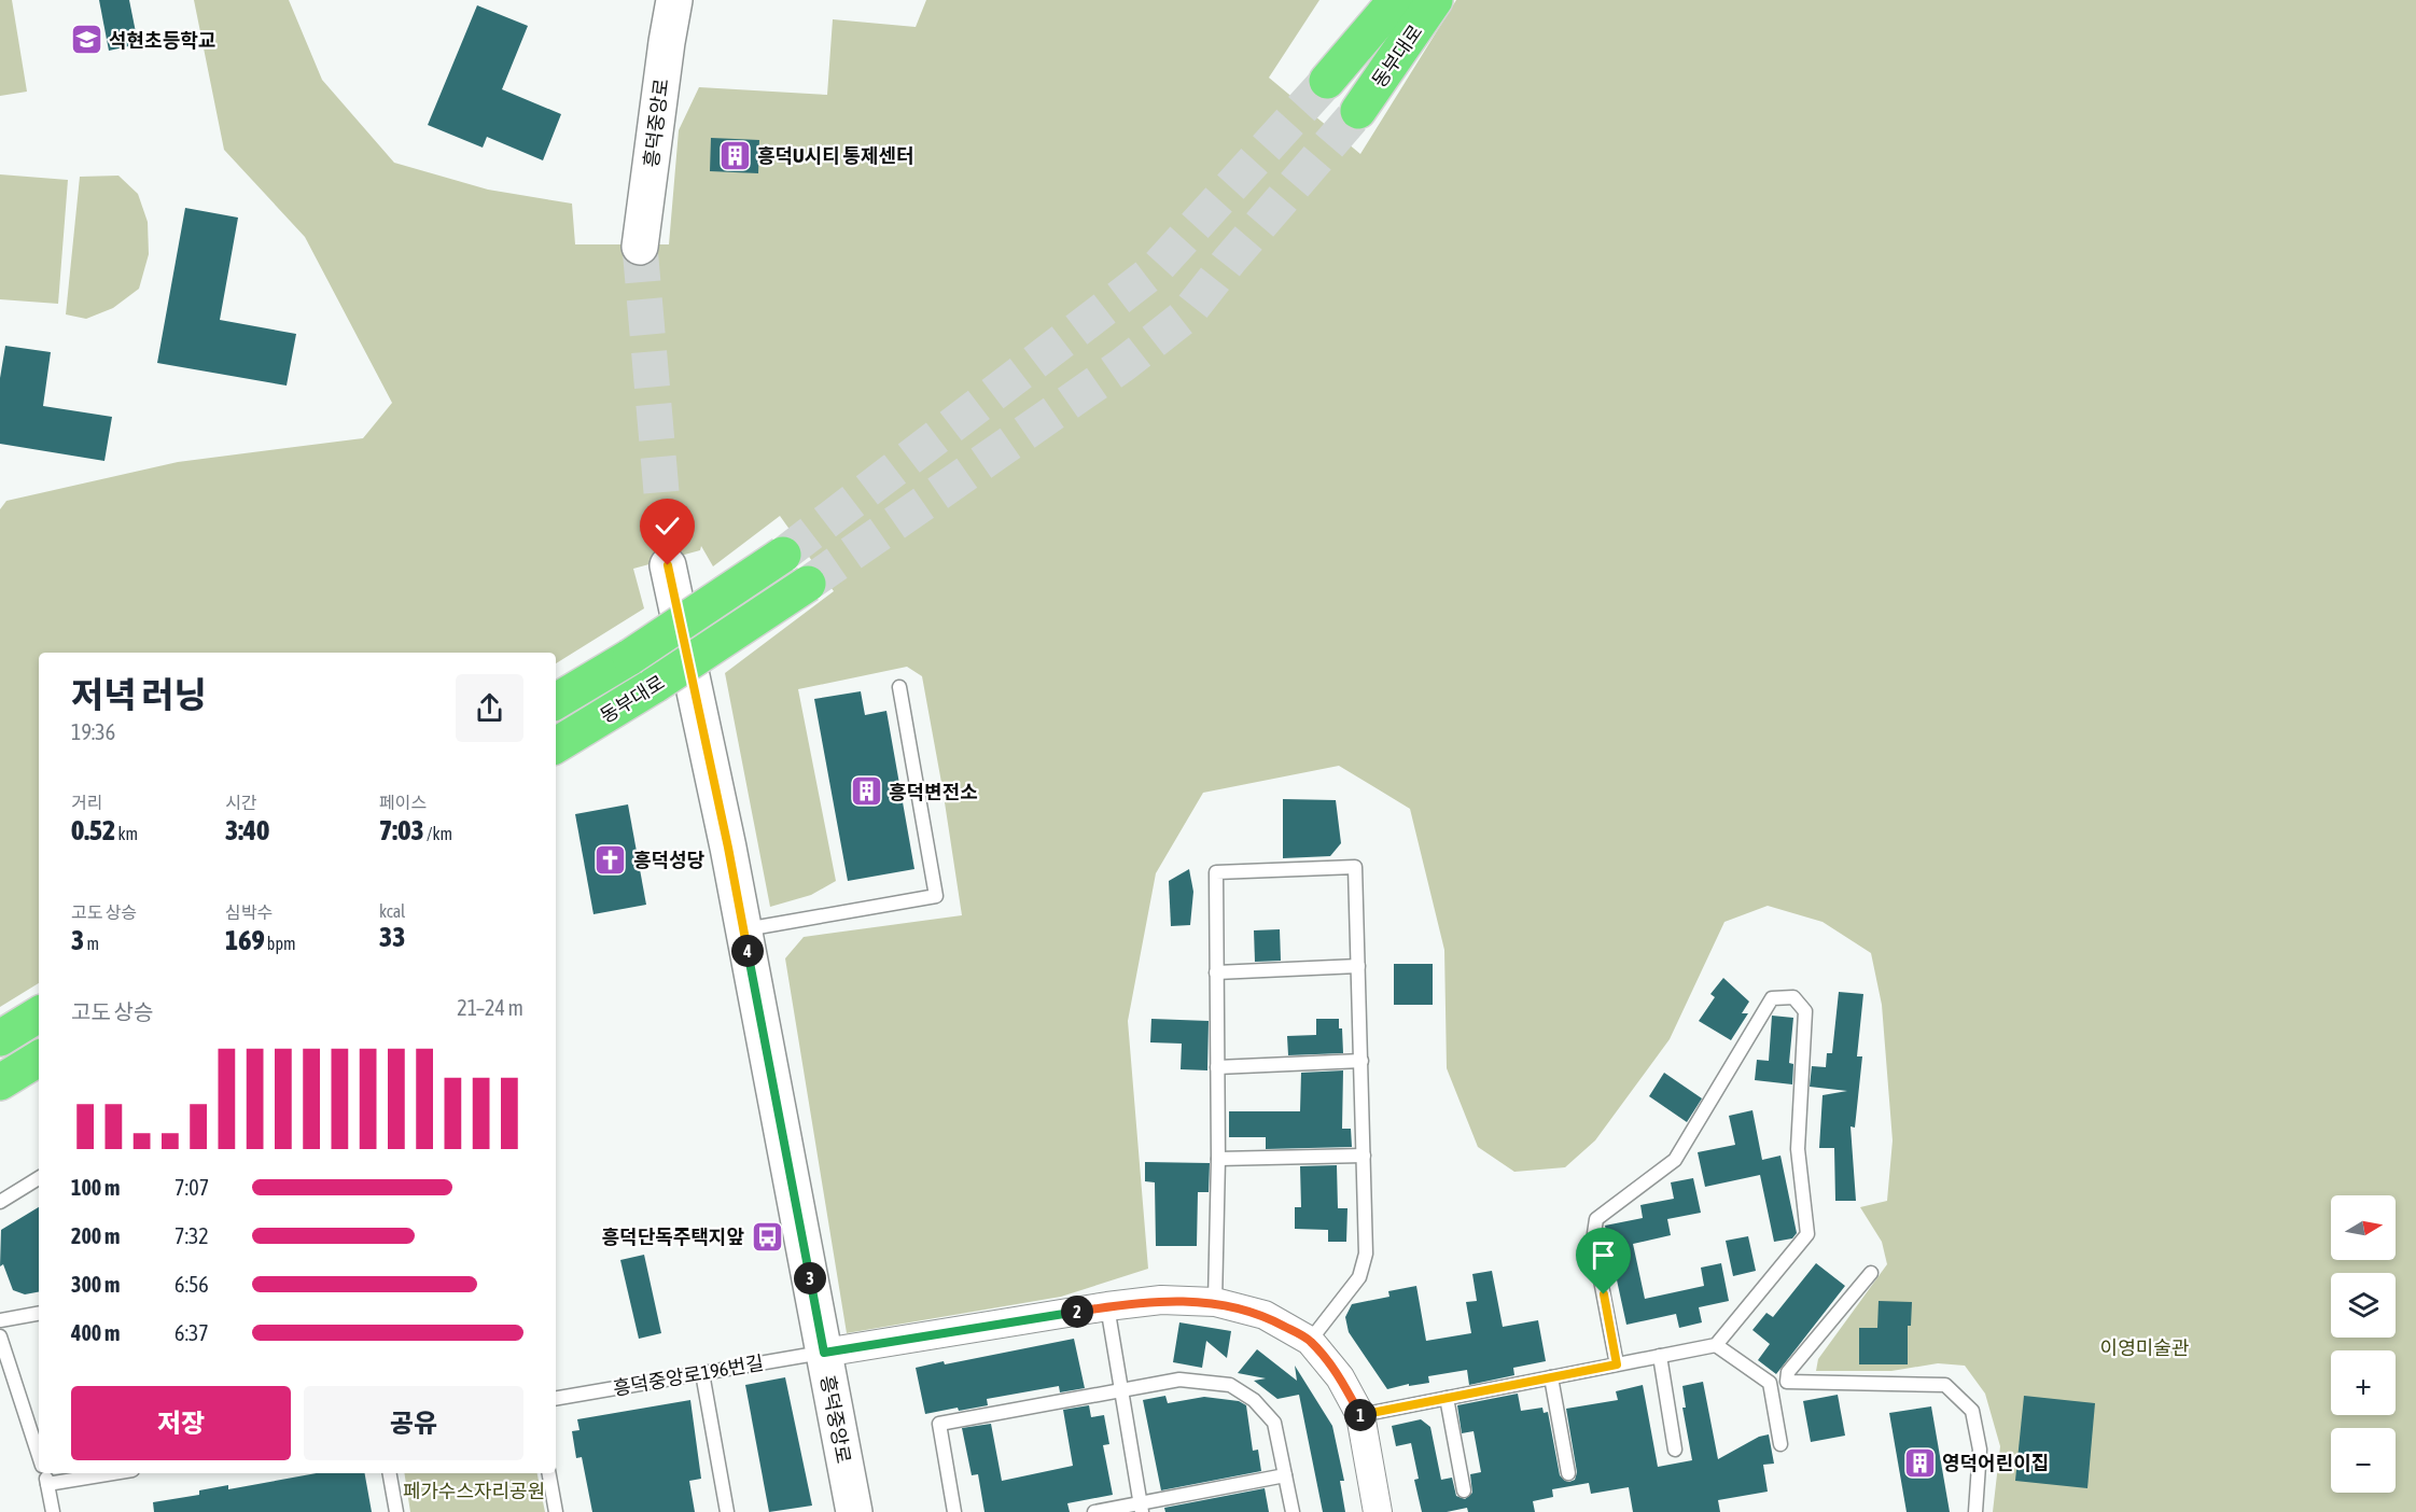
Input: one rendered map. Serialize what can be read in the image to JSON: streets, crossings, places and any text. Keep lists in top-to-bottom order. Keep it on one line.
{"streets":{"highway":["동부대로"],"street":["흥덕중앙로"],"lane":["흥덕중앙로196번길"]},"crossings":[["흥덕중앙로","흥덕중앙로196번길"]],"parks":["이영미술관","페가수스자리공원"],"places":{"school or university":["석현초등학교"],"building":["흥덕U시티 통제센터","흥덕변전소","영덕어린이집"],"church":["흥덕성당"],"bus stop":["흥덕단독주택지앞"]},"north":"right","page":{"heading":["저녁 러닝","19:36"],"stats":[["거리","0.52 km"],["시간","3:40"],["페이스","7:03 /km"],["고도 상승","3 m"],["심박수","169 bpm"],["kcal","33"]],"pins":["4","3","2","1"],"chart":["고도 상승","21–24 m"],"list":[{"name":"100 m","note":"7:07"},{"name":"200 m","note":"7:32"},{"name":"300 m","note":"6:56"},{"name":"400 m","note":"6:37"}],"map_buttons":["+","−"],"buttons":["저장","공유"]}}
